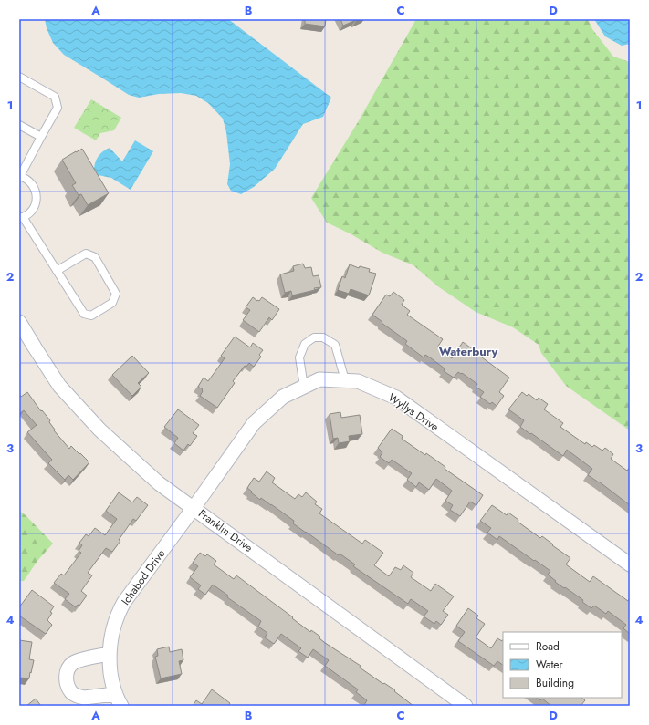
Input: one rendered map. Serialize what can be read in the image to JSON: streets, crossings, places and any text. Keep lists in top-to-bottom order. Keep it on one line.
{"streets":{"street":["Wyllys Drive","Franklin Drive","Ichabod Drive"]},"crossings":[["Wyllys Drive","Franklin Drive"],["Wyllys Drive","Ichabod Drive"],["Franklin Drive","Ichabod Drive"]],"districts":["Waterbury"],"legend":["Road","Water","Building"],"grid":{"columns":["A","B","C","D"],"rows":["1","2","3","4"]}}
